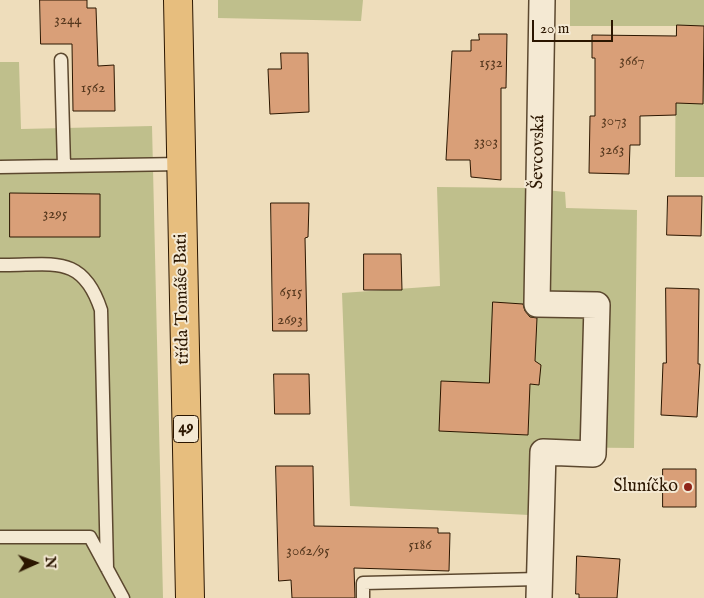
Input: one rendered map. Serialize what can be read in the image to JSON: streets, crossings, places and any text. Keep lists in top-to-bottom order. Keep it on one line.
{"streets":{"main road":["třída Tomáše Bati","49"],"street":["Ševcovská"]},"places":["Sluníčko"],"house_numbers":["3244","3667","1532","1562","3073","3303","3263","3295","6515","2693","5186","3062/95"],"scale_bar":"20 m","north":"right"}
